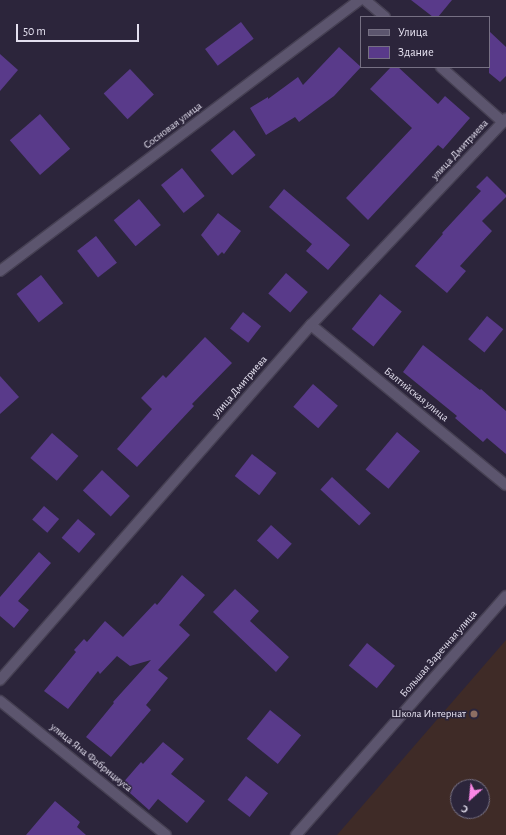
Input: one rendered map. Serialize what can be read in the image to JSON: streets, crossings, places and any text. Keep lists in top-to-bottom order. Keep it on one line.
{"streets":{"street":["Сосновая улица","улица Дмитриева","Балтийская улица","Большая Заречная улица","улица Яна Фабрициуса"]},"crossings":[["улица Дмитриева","Балтийская улица"]],"places":["Школа Интернат"],"legend":["Улица","Здание"],"scale_bar":"50 m","north":"bottom left"}
